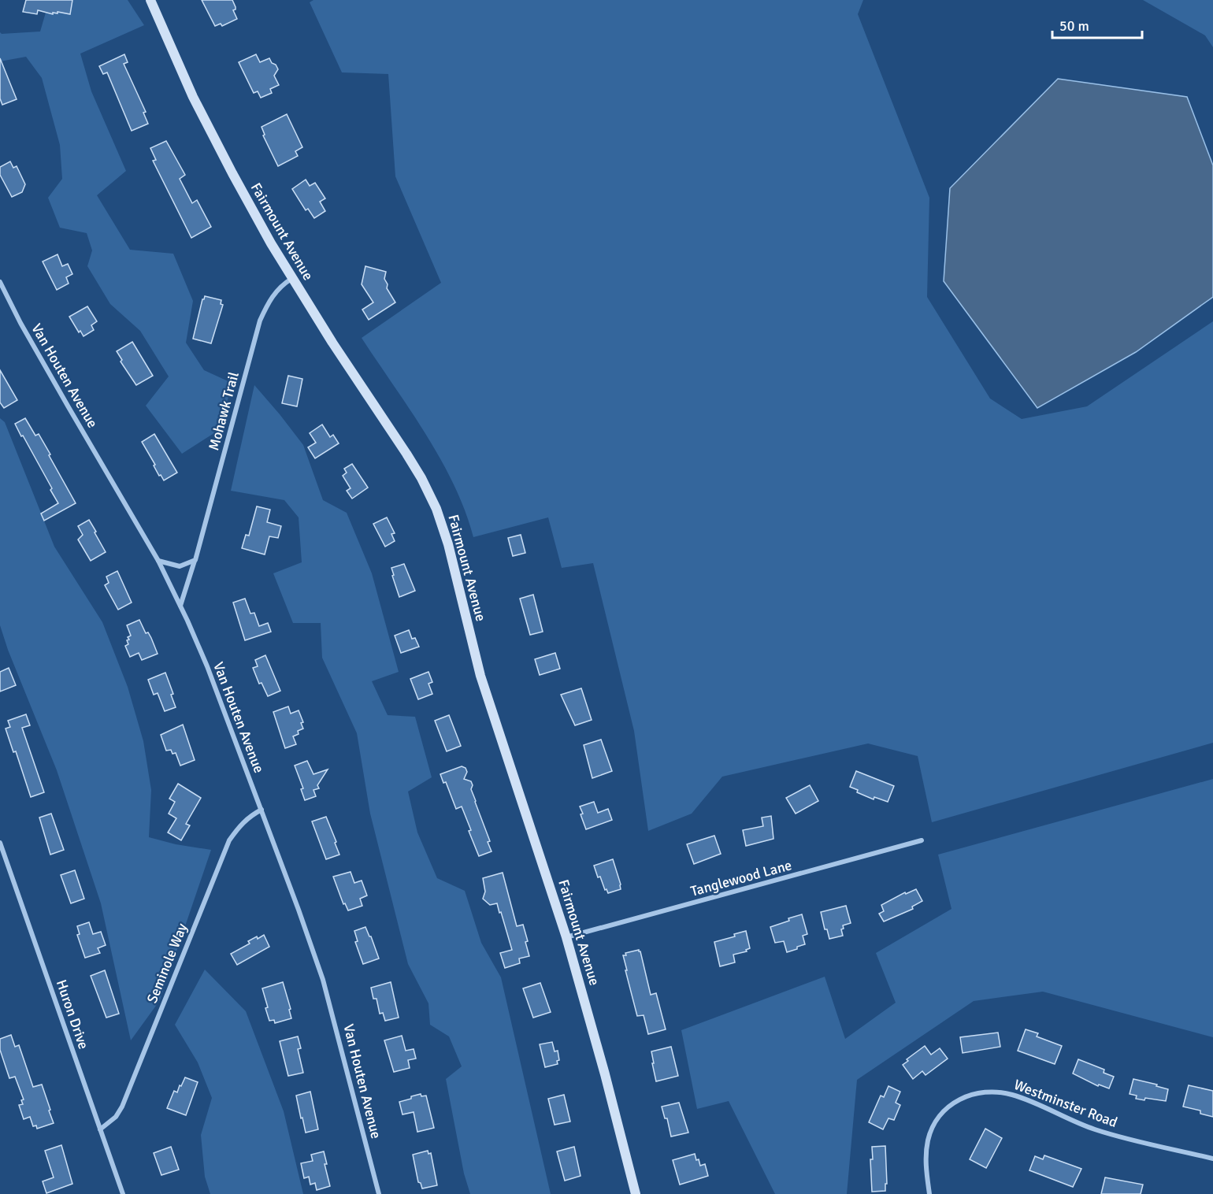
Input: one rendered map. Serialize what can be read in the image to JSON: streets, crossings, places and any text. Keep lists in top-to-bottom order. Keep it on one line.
{"streets":{"main road":["Fairmount Avenue"],"street":["Van Houten Avenue","Mohawk Trail","Tanglewood Lane","Seminole Way","Huron Drive","Westminster Road"]},"crossings":[["Fairmount Avenue","Mohawk Trail"],["Fairmount Avenue","Tanglewood Lane"],["Van Houten Avenue","Mohawk Trail"],["Van Houten Avenue","Seminole Way"],["Seminole Way","Huron Drive"]],"scale_bar":"50 m"}
